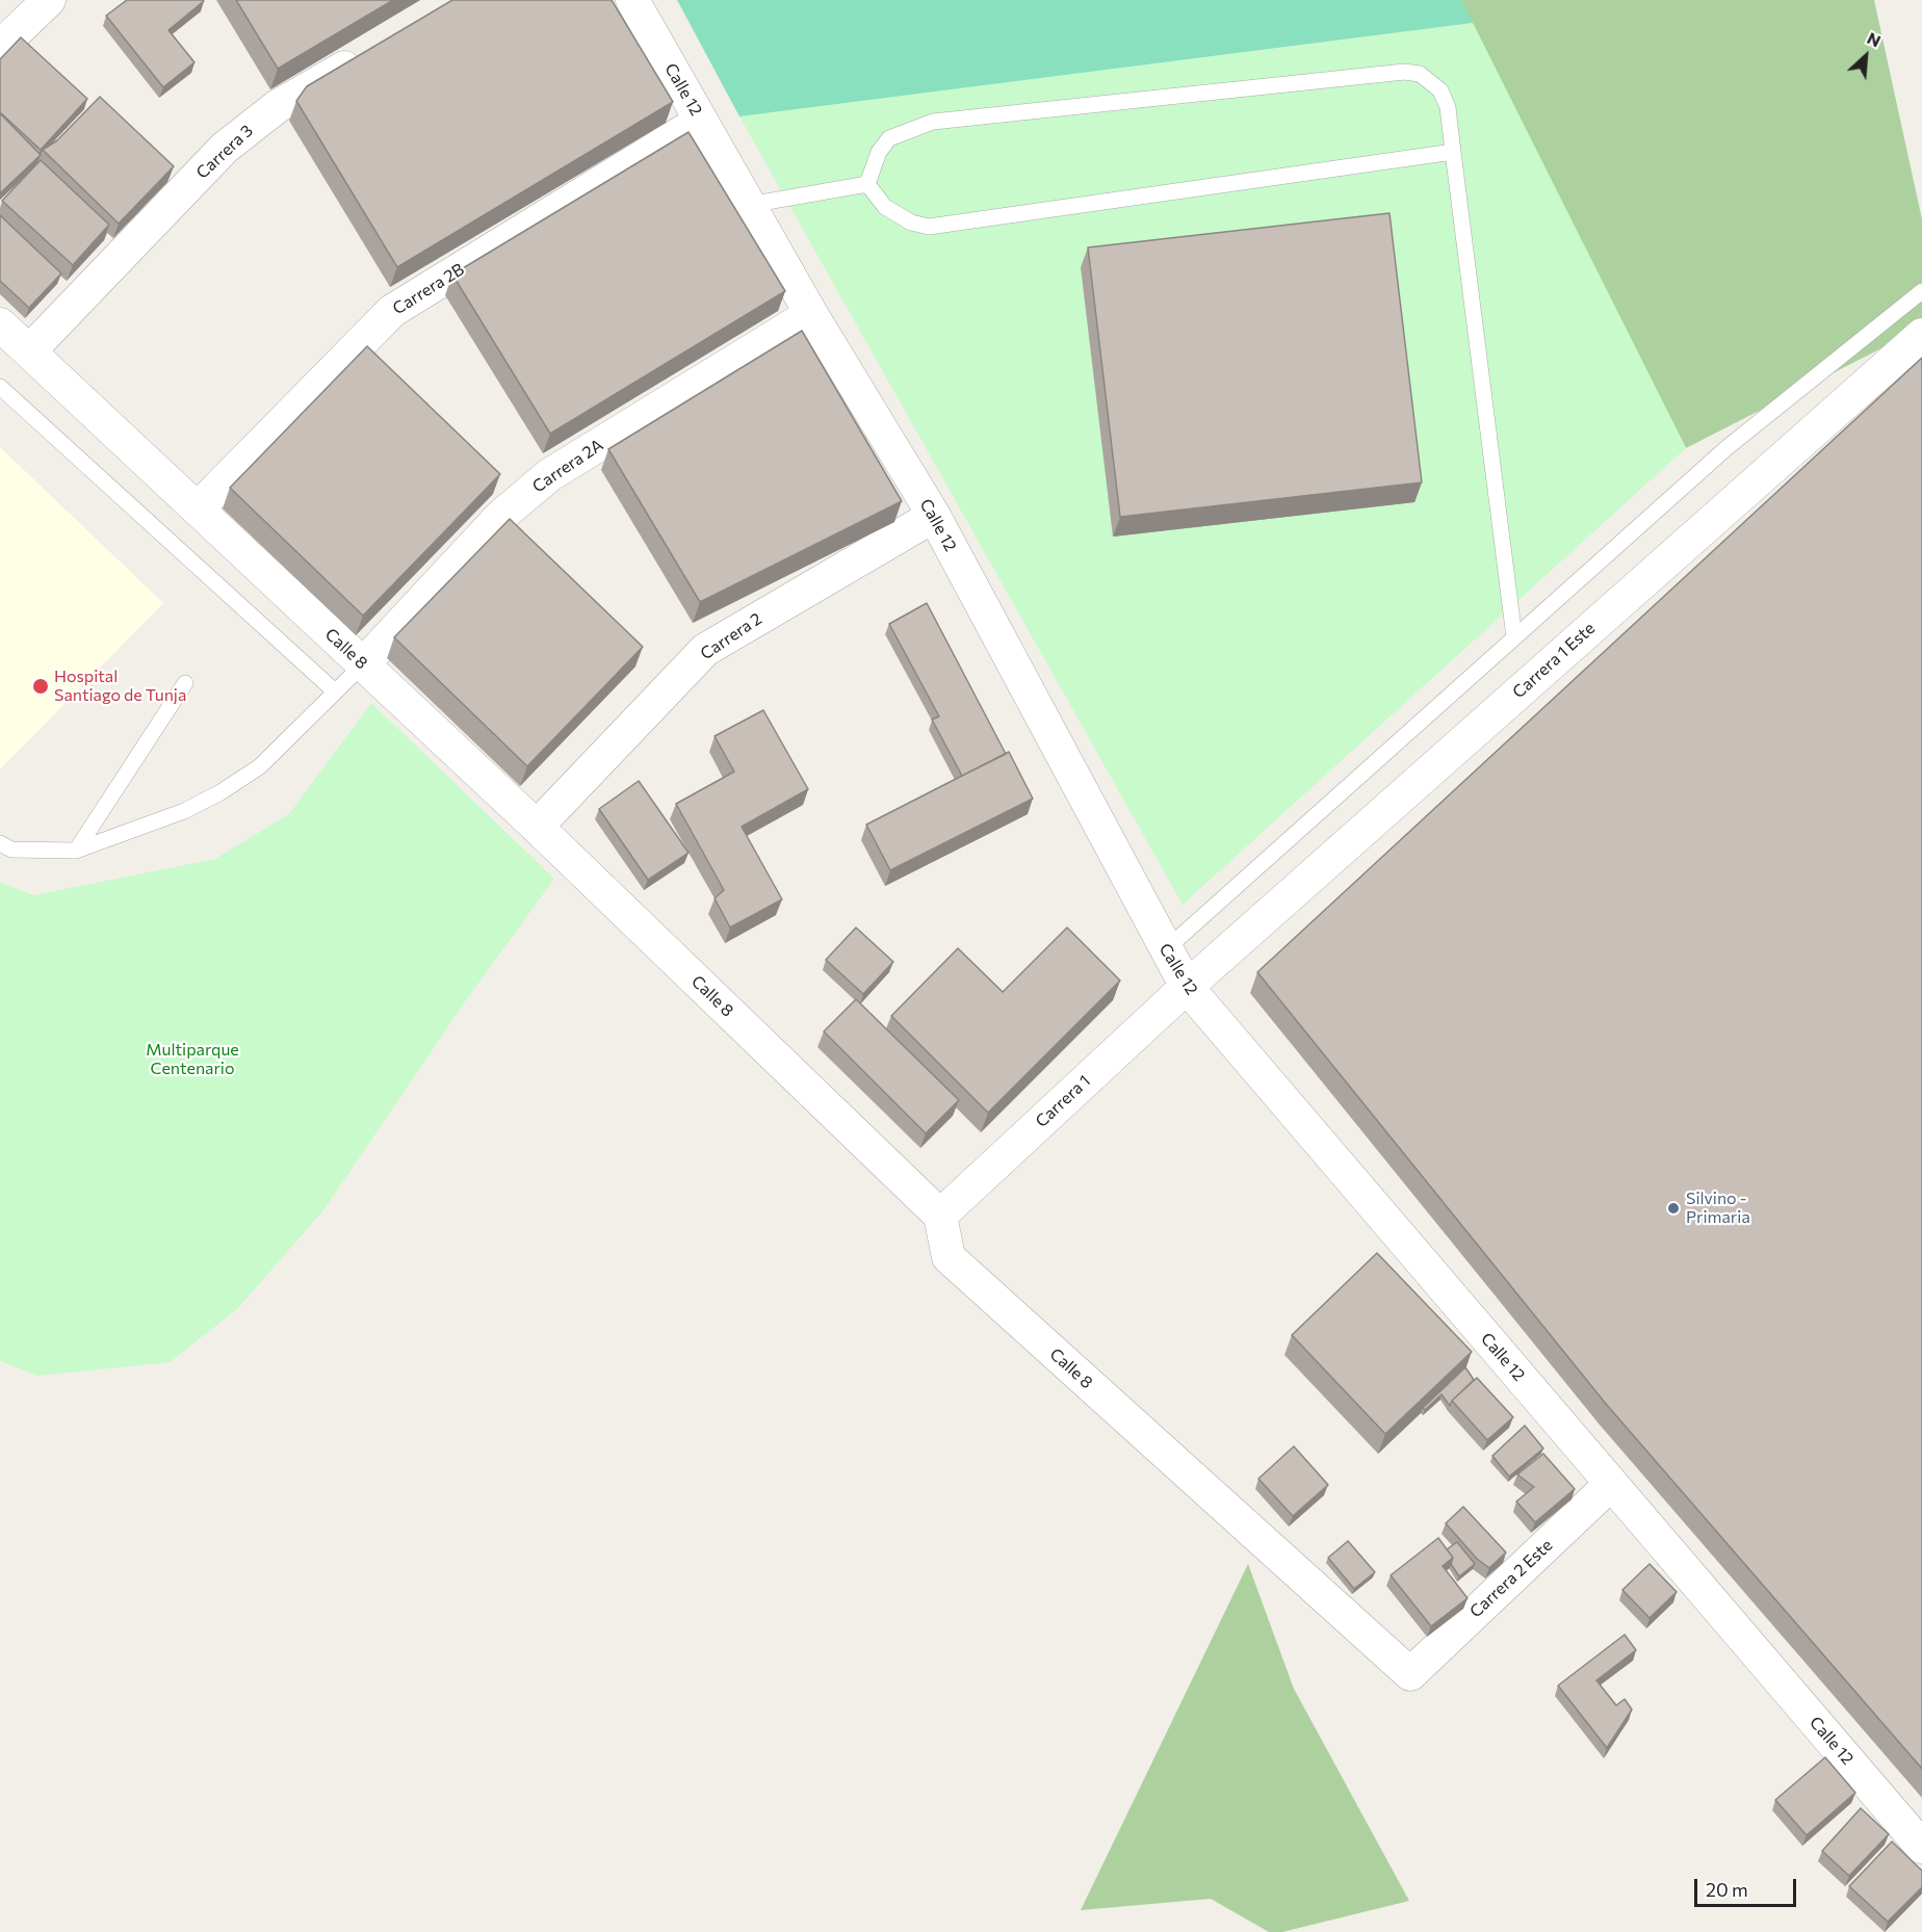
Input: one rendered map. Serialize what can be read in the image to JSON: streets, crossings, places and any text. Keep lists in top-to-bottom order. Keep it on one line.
{"streets":{"street":["Calle 12","Carrera 3","Carrera 2B","Carrera 2A","Carrera 2","Calle 8","Carrera 1 Este","Carrera 1","Carrera 2 Este"]},"crossings":[["Calle 12","Carrera 2B"],["Calle 12","Carrera 2A"],["Calle 12","Carrera 2"],["Calle 12","Carrera 1 Este"],["Calle 12","Carrera 1"],["Calle 12","Carrera 2 Este"],["Carrera 3","Calle 8"],["Carrera 2B","Calle 8"],["Carrera 2A","Calle 8"],["Carrera 2","Calle 8"],["Calle 8","Carrera 1"],["Calle 8","Carrera 2 Este"],["Carrera 1 Este","Carrera 1"]],"parks":["Multiparque Centenario"],"places":["Hospital Santiago de Tunja","Silvino - Primaria"],"scale_bar":"20 m","north":"top right"}
